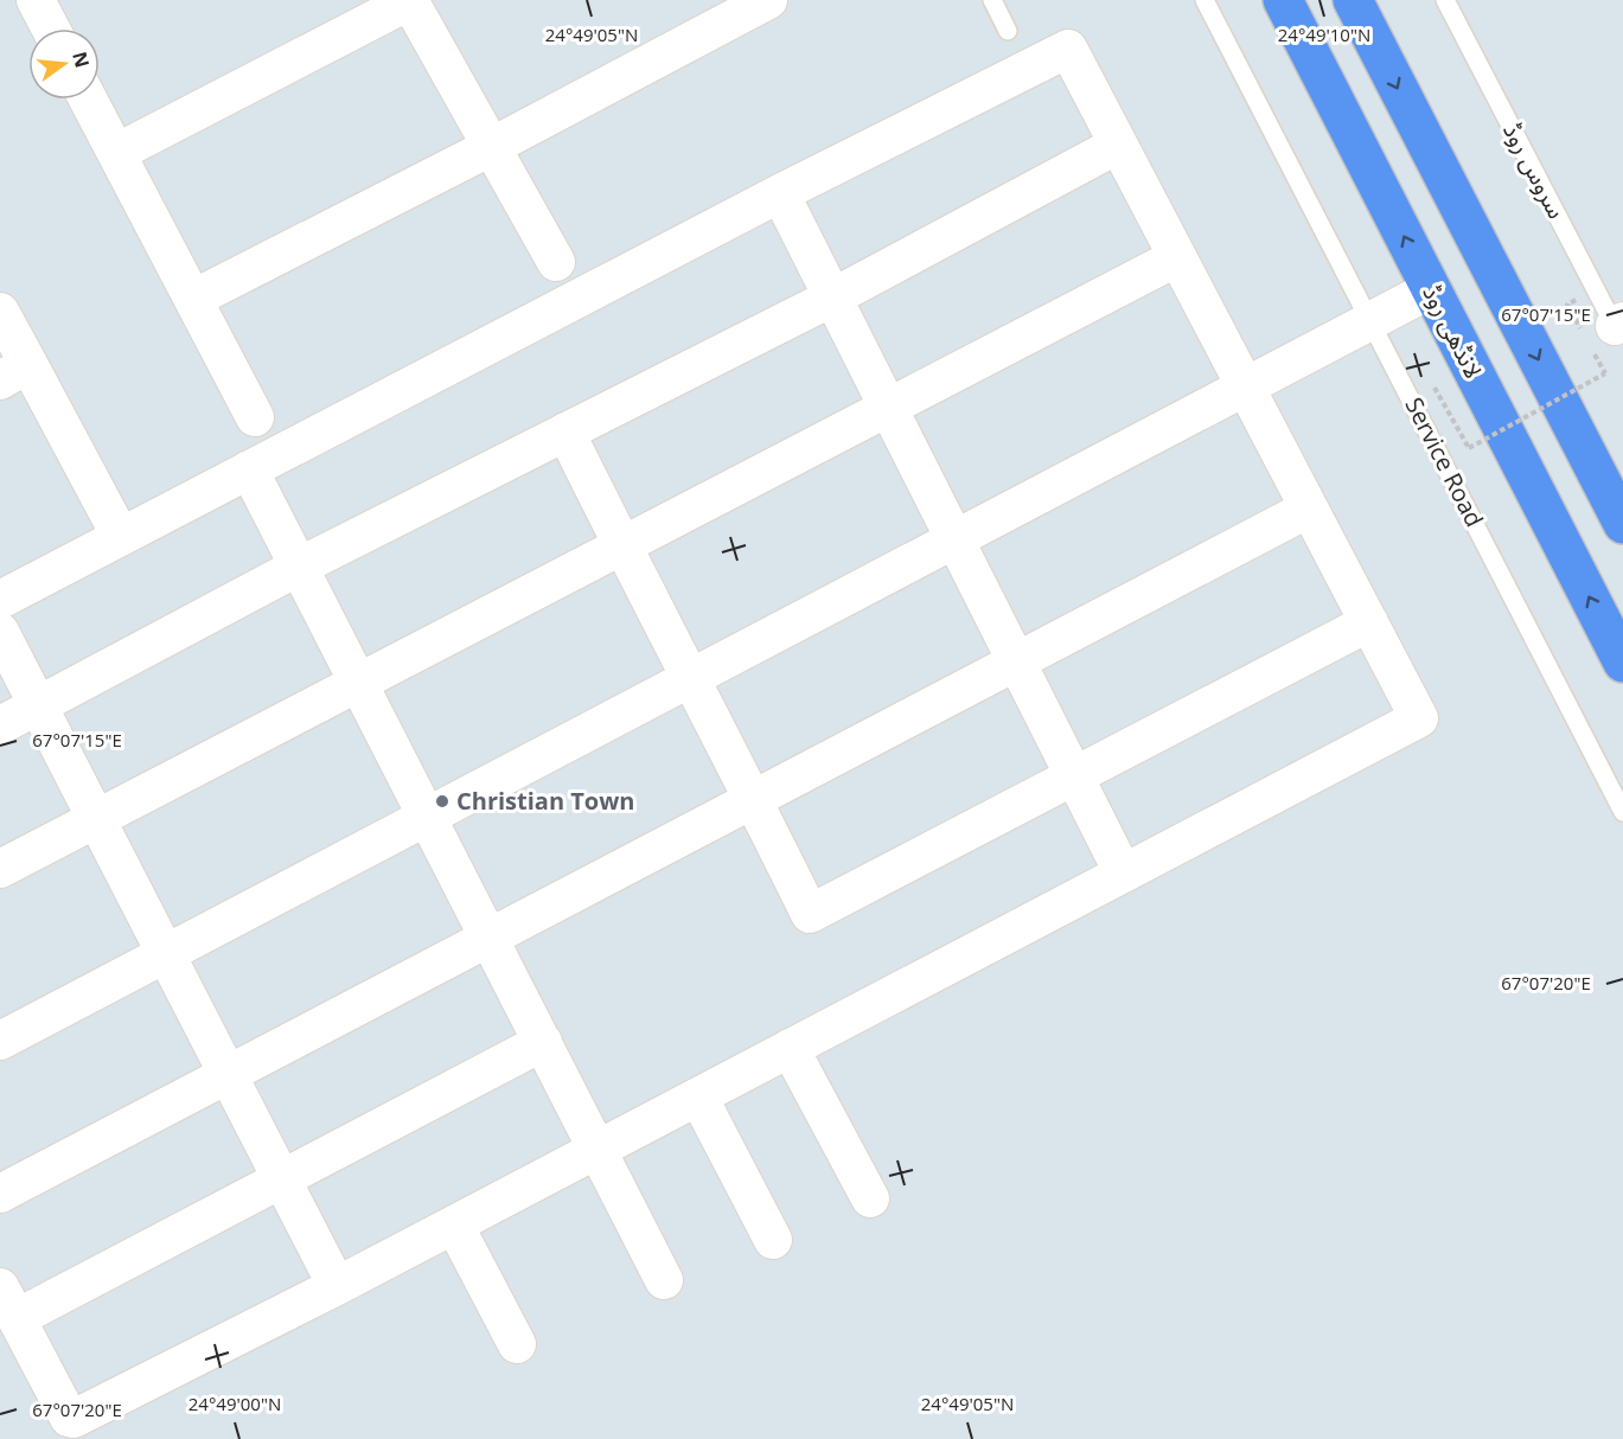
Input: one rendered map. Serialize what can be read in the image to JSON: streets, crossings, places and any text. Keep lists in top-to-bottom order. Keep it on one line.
{"streets":{"main road":["لانڈھی روڈ"],"lane":["سروس روڈ","Service Road"]},"places":["Christian Town"],"north":"right","coordinates":["24°49'05\"N","24°49'10\"N","67°07'15\"E","67°07'20\"E","24°49'00\"N"]}
